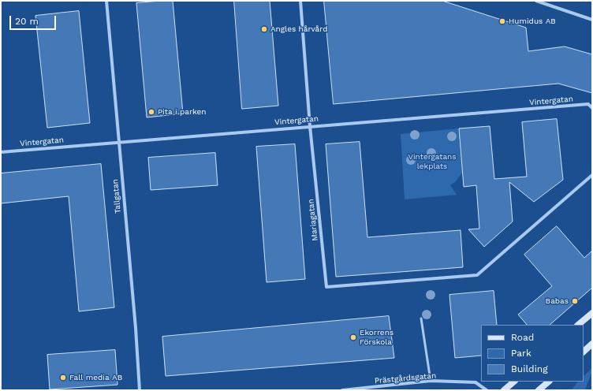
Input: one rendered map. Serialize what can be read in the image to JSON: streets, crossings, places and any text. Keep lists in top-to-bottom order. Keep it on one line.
{"streets":{"street":["Vintergatan","Tallgatan","Mariagatan","Prästgårdsgatan"]},"crossings":[["Vintergatan","Tallgatan"],["Vintergatan","Mariagatan"]],"parks":["Vintergatans lekplats"],"places":["Humidus AB","Angles hårvård","Pita i parken","Babas","Ekorrens Förskola","Fall media AB"],"legend":["Road","Park","Building"],"scale_bar":"20 m"}
